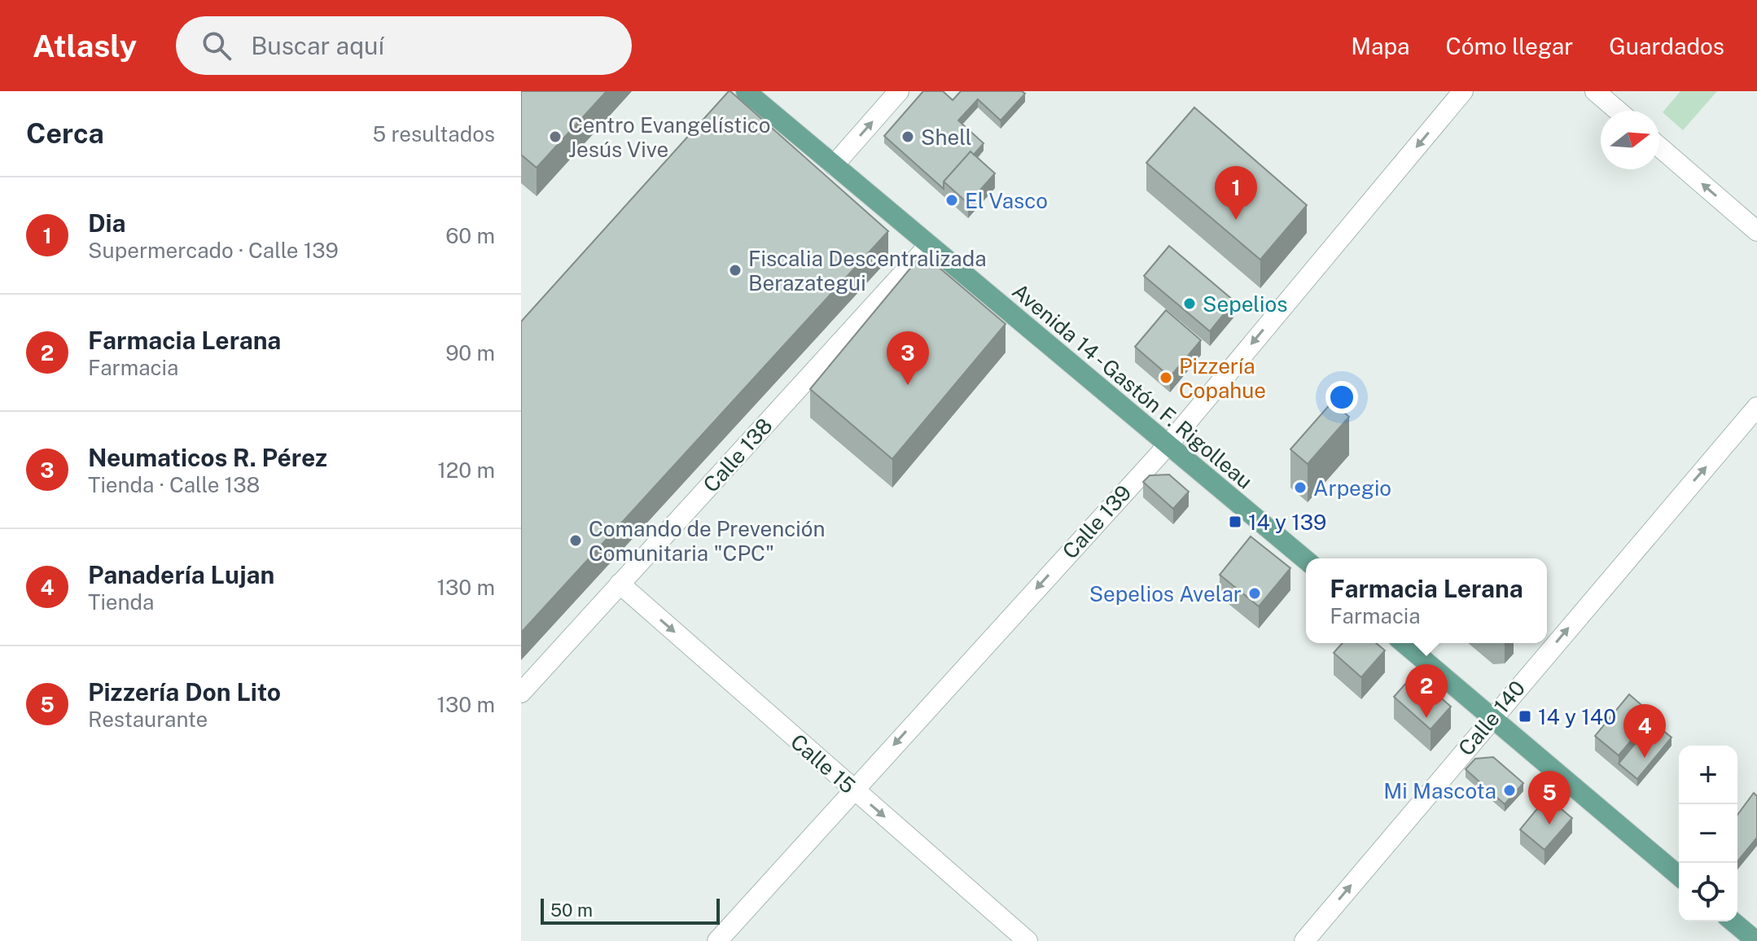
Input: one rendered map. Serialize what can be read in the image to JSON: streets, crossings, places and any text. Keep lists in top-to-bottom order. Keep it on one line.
{"streets":{"main road":["Avenida 14 - Gastón F. Rigolleau"],"street":["Calle 138","Calle 139","Calle 140","Calle 15"]},"crossings":[["Avenida 14 - Gastón F. Rigolleau","Calle 138"],["Avenida 14 - Gastón F. Rigolleau","Calle 139"],["Calle 138","Calle 15"],["Calle 139","Calle 15"]],"one_way":["Calle 139","Calle 140","Calle 15"],"places":{"other":["Centro Evangelístico Jesús Vive","Shell","El Vasco","Fiscalia Descentralizada Berazategui","Sepelios","Pizzería Copahue","Arpegio","Comando de Prevención Comunitaria \"CPC\"","Sepelios Avelar","Mi Mascota"],"transit":["14 y 139","14 y 140"]},"scale_bar":"50 m","north":"right","page":{"header":"Atlasly","search":"Buscar aquí","nav":["Mapa","Cómo llegar","Guardados"],"heading":["Cerca","5 resultados"],"pins":["1","3","2","4","5"],"list":[{"mark":"1","name":"Dia","note":"Supermercado · Calle 139","value":"60 m"},{"mark":"2","name":"Farmacia Lerana","note":"Farmacia","value":"90 m"},{"mark":"3","name":"Neumaticos R. Pérez","note":"Tienda · Calle 138","value":"120 m"},{"mark":"4","name":"Panadería Lujan","note":"Tienda","value":"130 m"},{"mark":"5","name":"Pizzería Don Lito","note":"Restaurante","value":"130 m"}],"popup":["Farmacia Lerana","Farmacia"],"map_buttons":["+","−"],"scale":"50 m"}}
